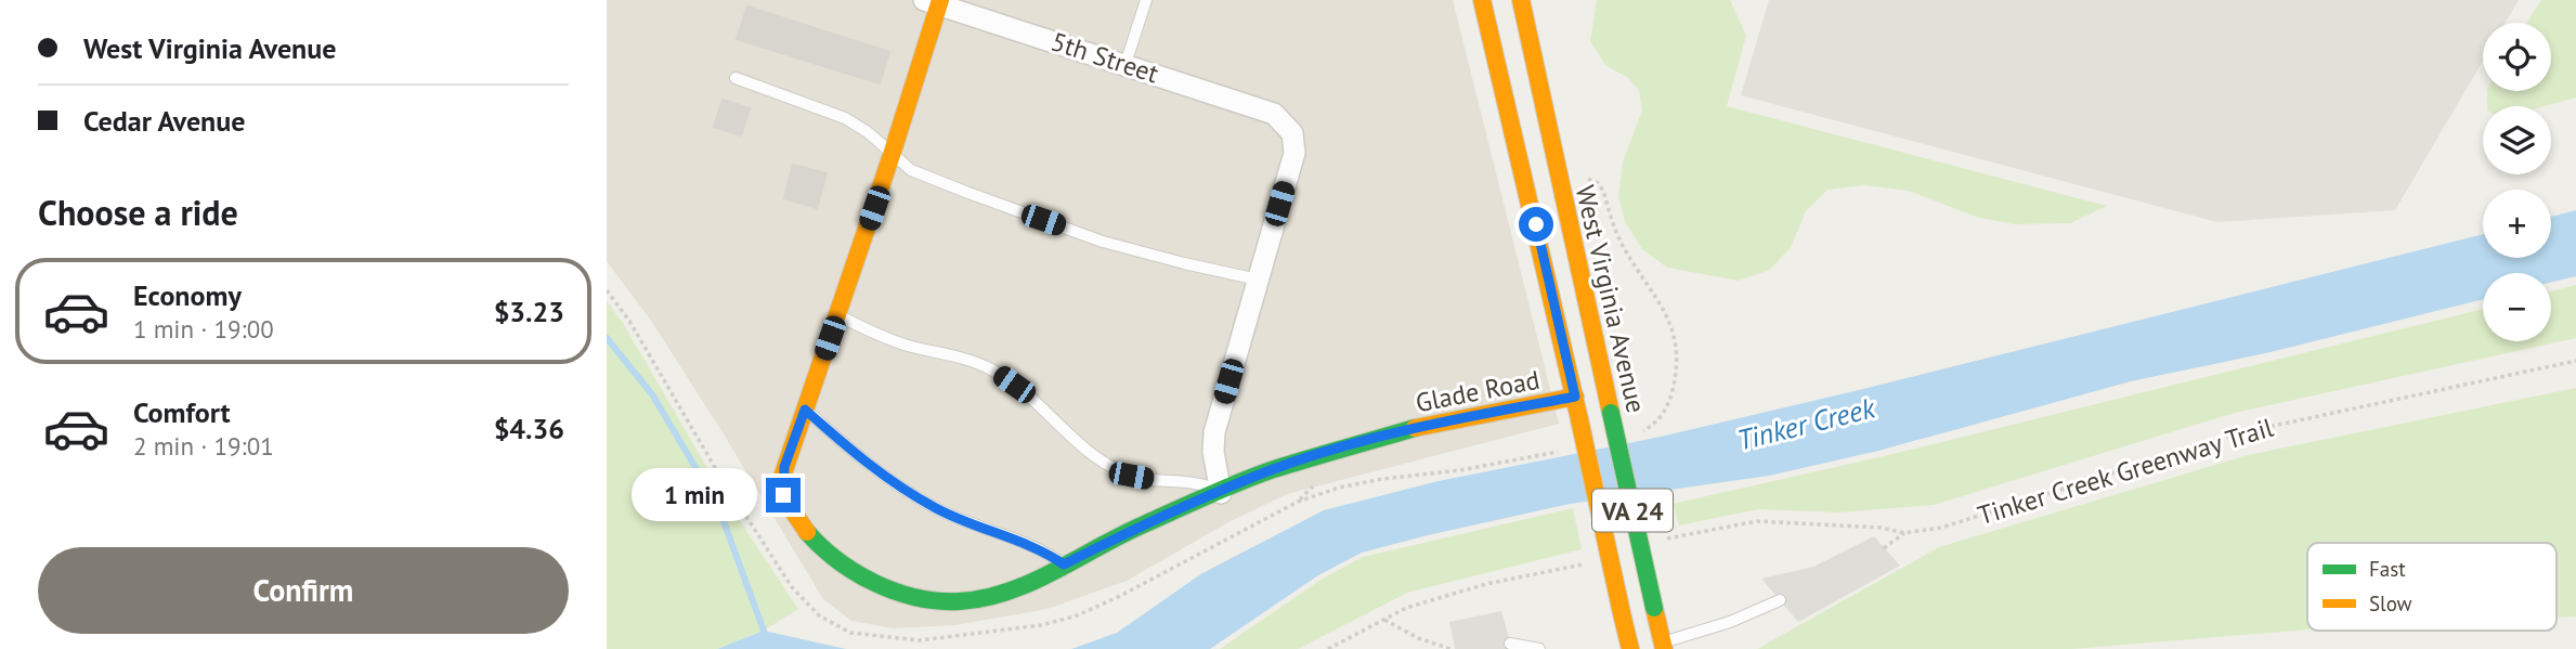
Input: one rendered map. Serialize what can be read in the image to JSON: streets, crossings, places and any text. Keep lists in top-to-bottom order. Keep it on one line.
{"streets":{"street":["5th Street","West Virginia Avenue","Glade Road","VA 24"],"path":["Tinker Creek Greenway Trail"]},"crossings":[["Glade Road","VA 24"]],"water":["Tinker Creek"],"legend":["Fast","Slow"],"page":{"banner":["West Virginia Avenue","Cedar Avenue"],"map_buttons":["+","−"],"heading":"Choose a ride","list":[{"name":"Economy","note":"1 min · 19:00","value":"$3.23"},{"name":"Comfort","note":"2 min · 19:01","value":"$4.36"}],"bubble":"1 min","buttons":"Confirm"}}
